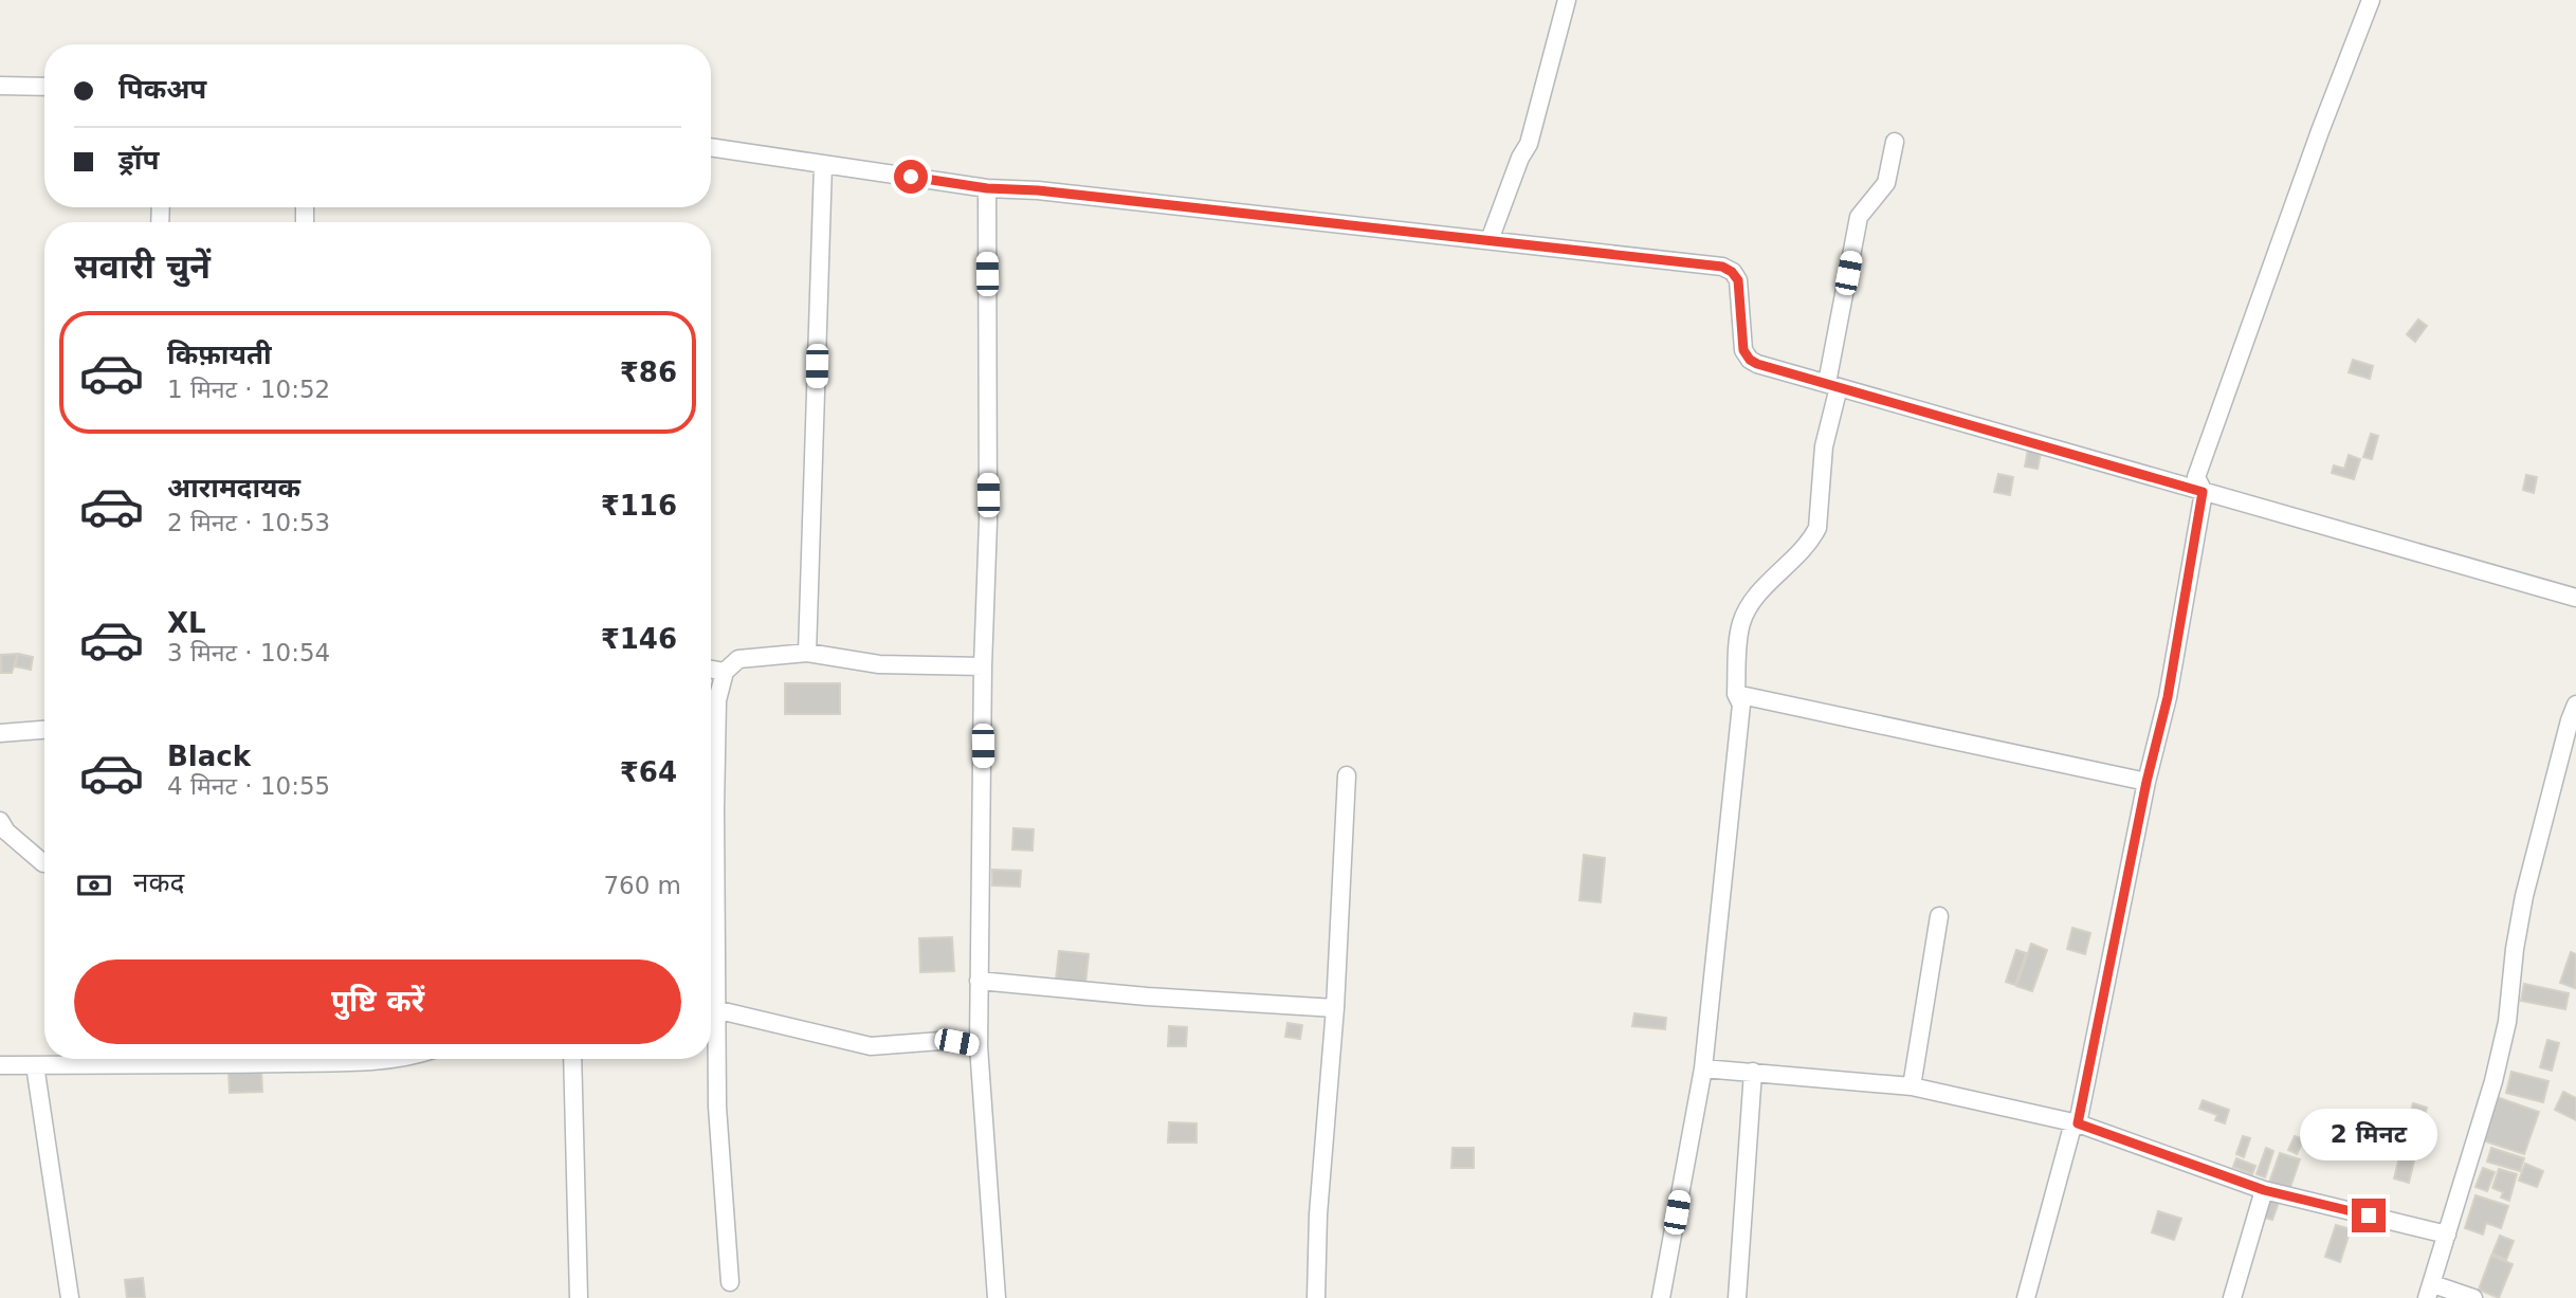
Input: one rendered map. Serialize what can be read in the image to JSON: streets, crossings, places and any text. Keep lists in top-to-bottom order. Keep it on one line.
{"page":{"banner":["पिकअप","ड्रॉप"],"heading":"सवारी चुनें","list":[{"name":"किफ़ायती","note":"1 मिनट · 10:52","value":"₹86"},{"name":"आरामदायक","note":"2 मिनट · 10:53","value":"₹116"},{"name":"XL","note":"3 मिनट · 10:54","value":"₹146"},{"name":"Black","note":"4 मिनट · 10:55","value":"₹64"}],"pay":["नकद","760 m"],"buttons":"पुष्टि करें","bubble":"2 मिनट"}}
